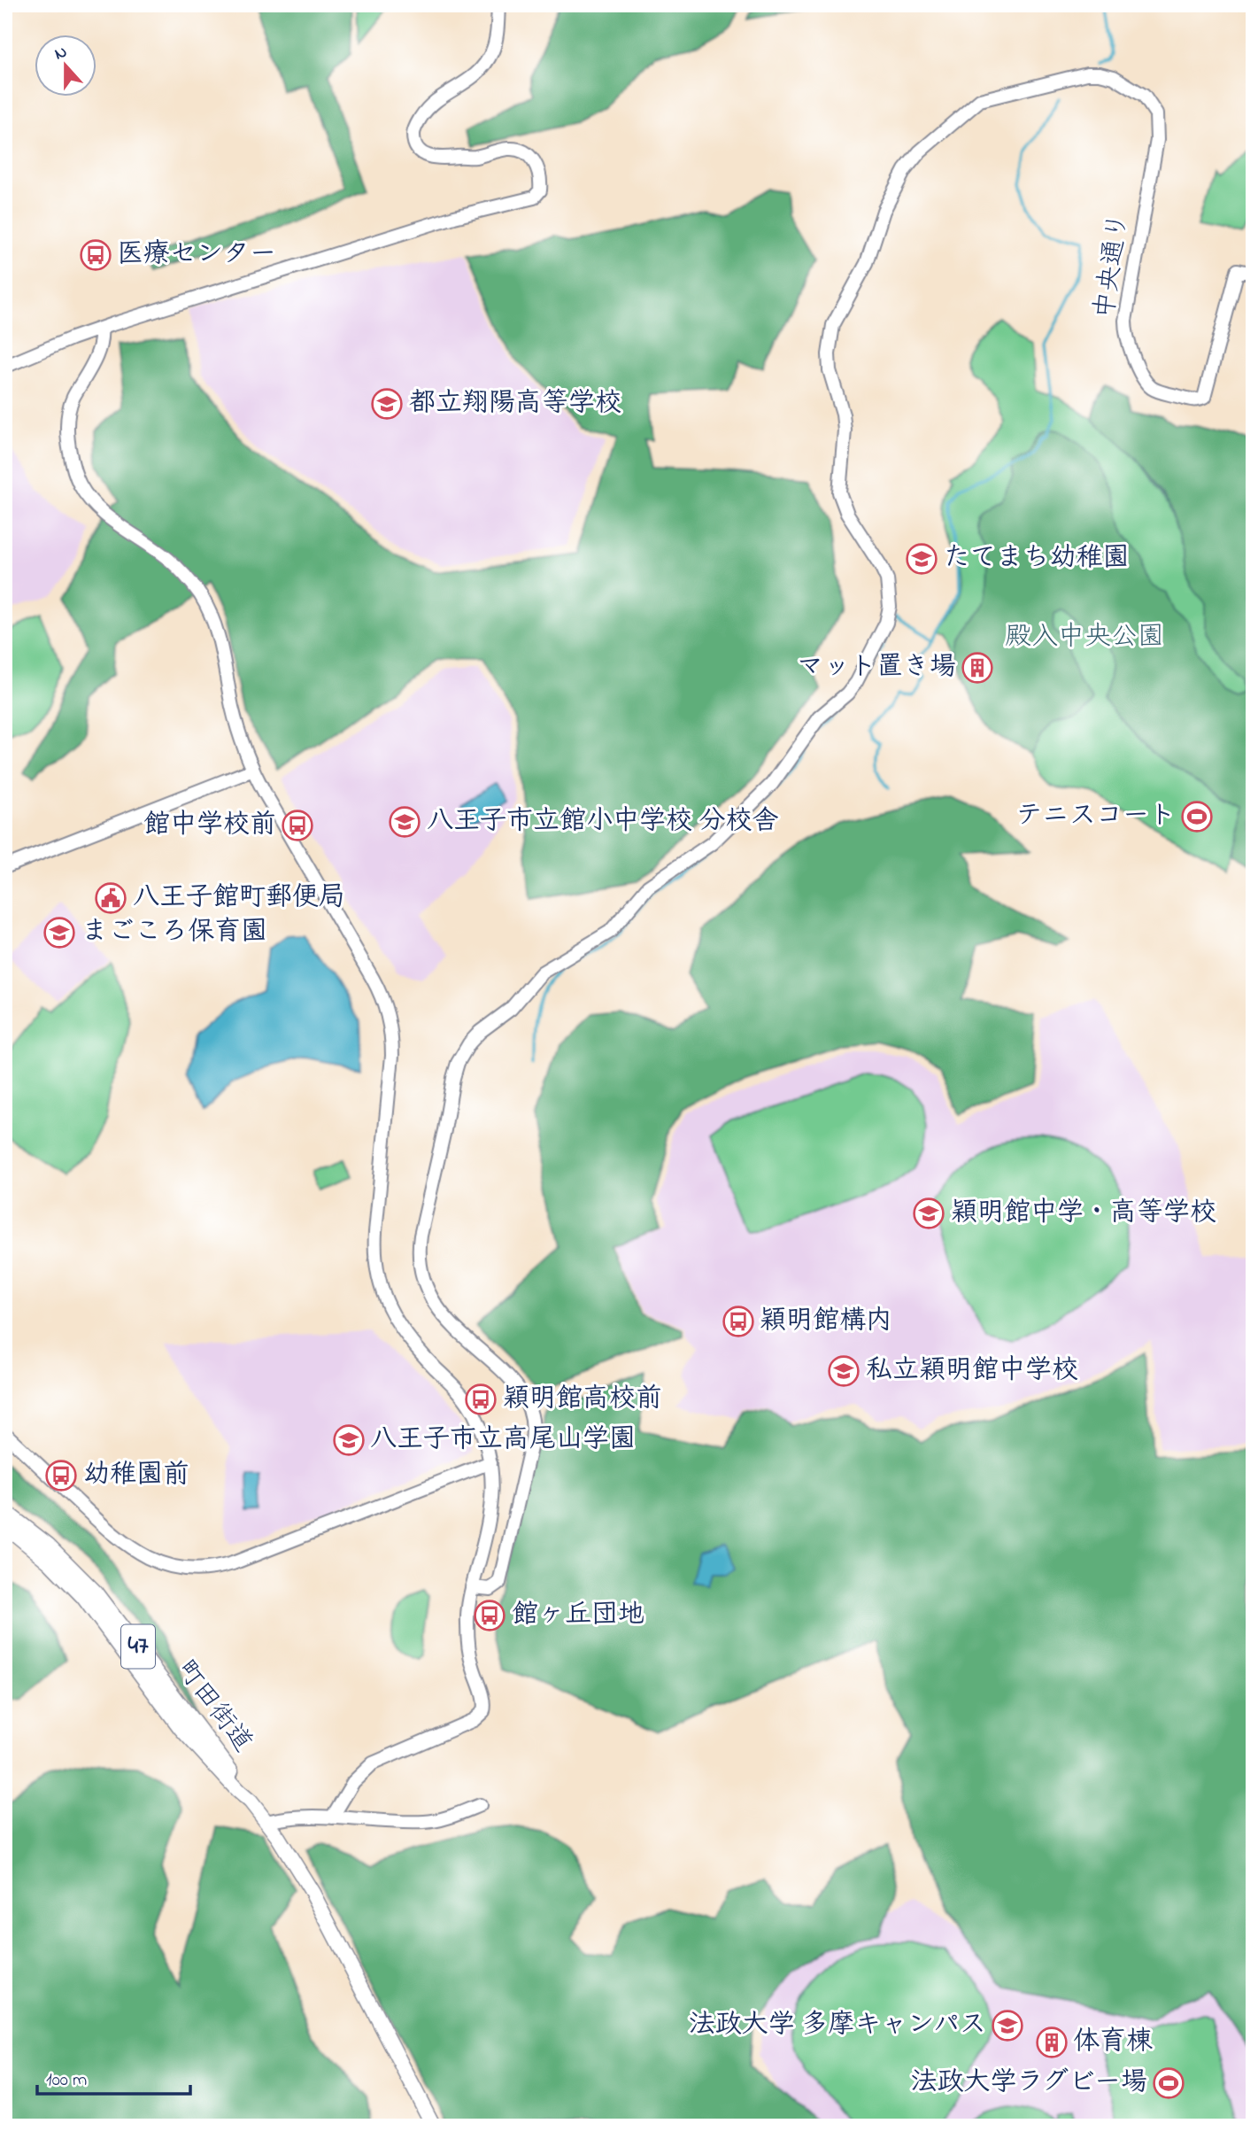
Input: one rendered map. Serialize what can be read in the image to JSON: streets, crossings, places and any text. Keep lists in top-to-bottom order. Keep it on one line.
{"streets":{"main road":["47","町田街道"],"street":["中央通り"]},"parks":["殿入中央公園"],"places":{"bus stop":["医療センター","館中学校前","穎明館構内","穎明館高校前","幼稚園前","館ヶ丘団地"],"school or university":["都立翔陽高等学校","たてまち幼稚園","八王子市立館小中学校 分校舎","まごころ保育園","穎明館中学・高等学校","私立穎明館中学校","八王子市立高尾山学園","法政大学 多摩キャンパス"],"building":["マット置き場","体育棟"],"sports":["テニスコート","法政大学ラグビー場"],"public building":["八王子館町郵便局"]},"scale_bar":"100 m","north":"top"}
